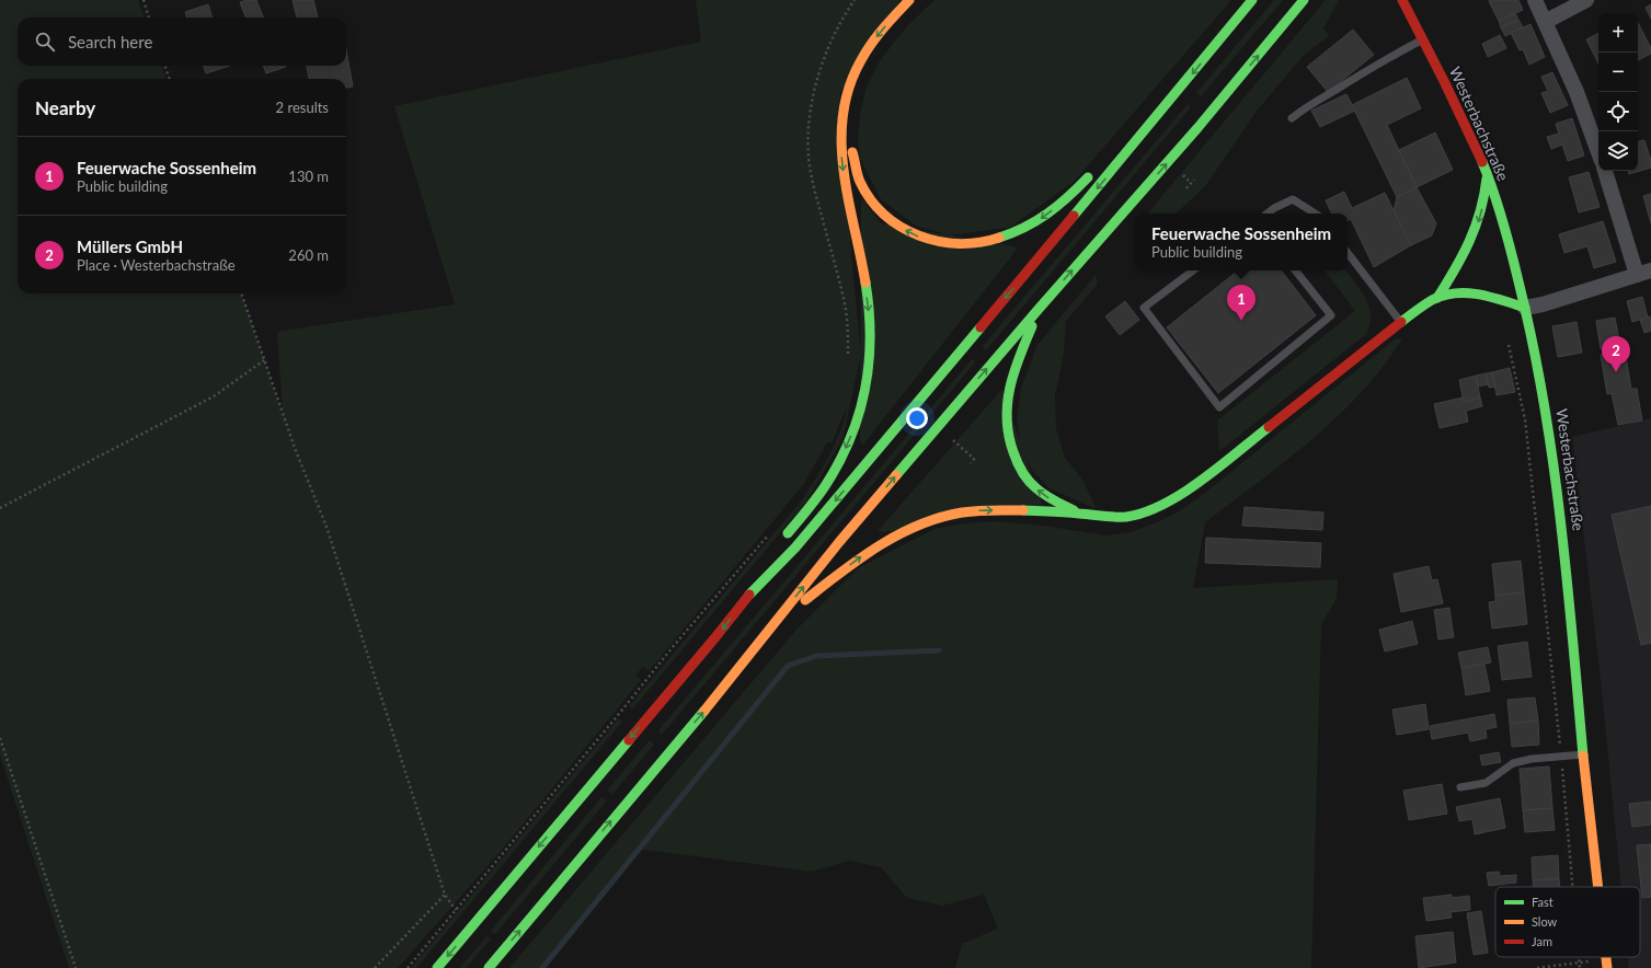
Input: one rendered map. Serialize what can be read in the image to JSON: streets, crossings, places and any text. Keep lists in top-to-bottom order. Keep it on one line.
{"streets":{"main road":["Westerbachstraße"]},"legend":["Fast","Slow","Jam"],"page":{"map_buttons":["+","−"],"search":"Search here","heading":["Nearby","2 results"],"list":[{"mark":"1","name":"Feuerwache Sossenheim","note":"Public building","value":"130 m"},{"mark":"2","name":"Müllers GmbH","note":"Place · Westerbachstraße","value":"260 m"}],"popup":["Feuerwache Sossenheim","Public building"],"pins":["1","2"]}}
